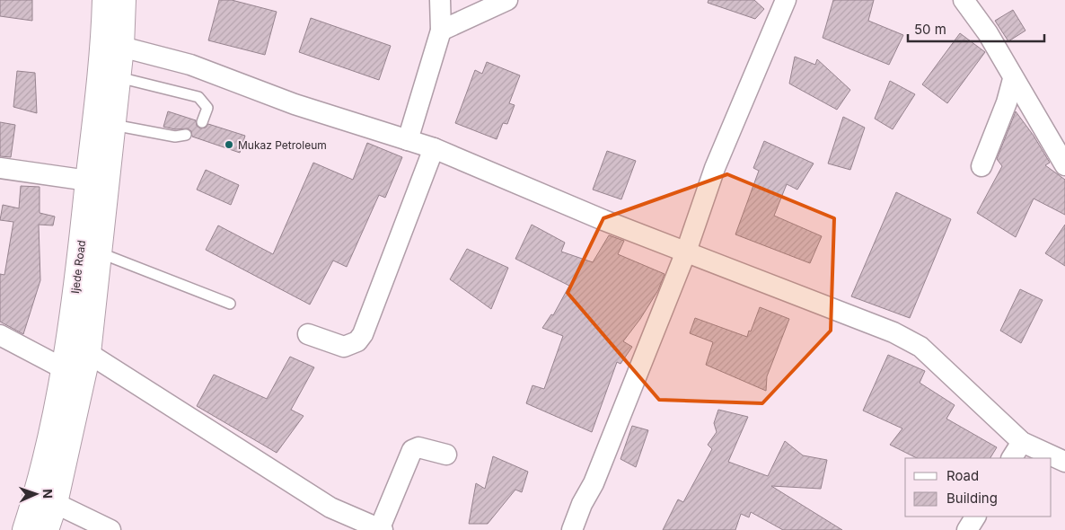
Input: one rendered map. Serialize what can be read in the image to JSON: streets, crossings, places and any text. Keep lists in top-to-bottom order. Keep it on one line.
{"streets":{"main road":["Ijede Road"]},"places":["Mukaz Petroleum"],"legend":["Road","Building"],"scale_bar":"50 m","north":"right"}
